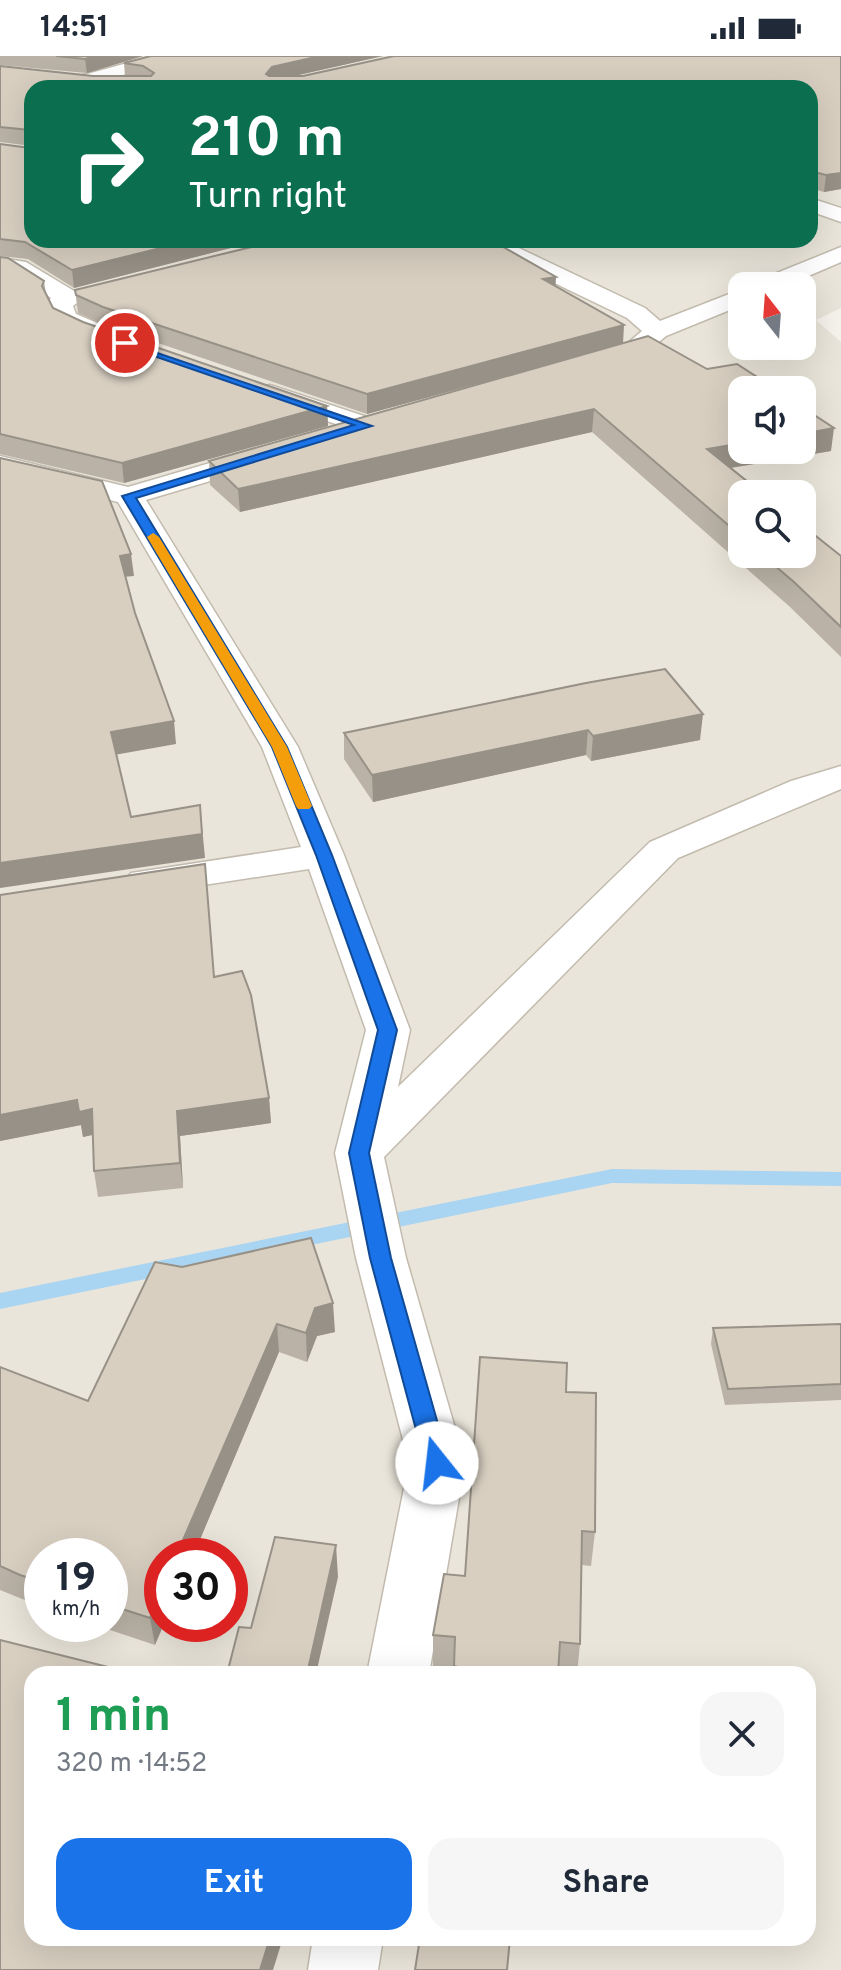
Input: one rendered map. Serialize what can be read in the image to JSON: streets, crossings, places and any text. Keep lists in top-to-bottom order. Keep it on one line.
{"north":"top","page":{"status":"14:51","turn":["210 m","Turn right"],"speed":"19 km/h","limit":"30","heading":["1 min","320 m · 14:52"],"buttons":["Exit","Share"]}}
